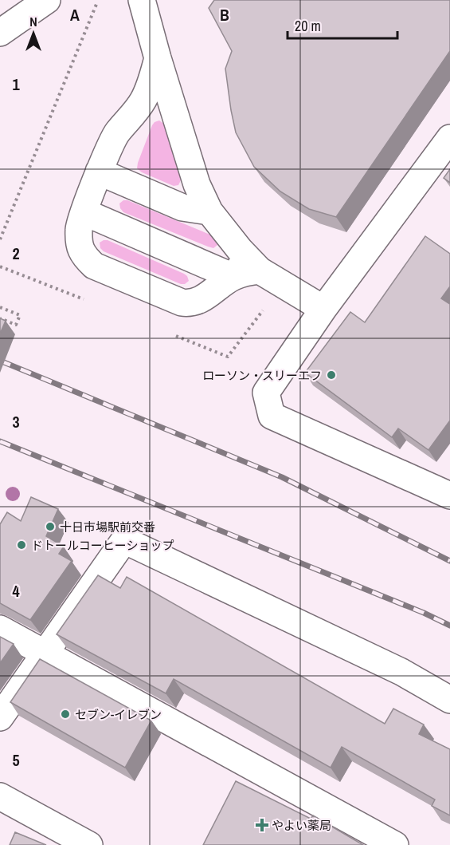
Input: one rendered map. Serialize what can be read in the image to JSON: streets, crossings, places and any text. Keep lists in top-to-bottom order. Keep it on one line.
{"places":{"other":["ローソン・スリーエフ","十日市場駅前交番","ドトールコーヒーショップ","セブン-イレブン"],"health":["やよい薬局"]},"scale_bar":"20 m","north":"top","grid":{"columns":["A","B"],"rows":["1","2","3","4","5"]}}
